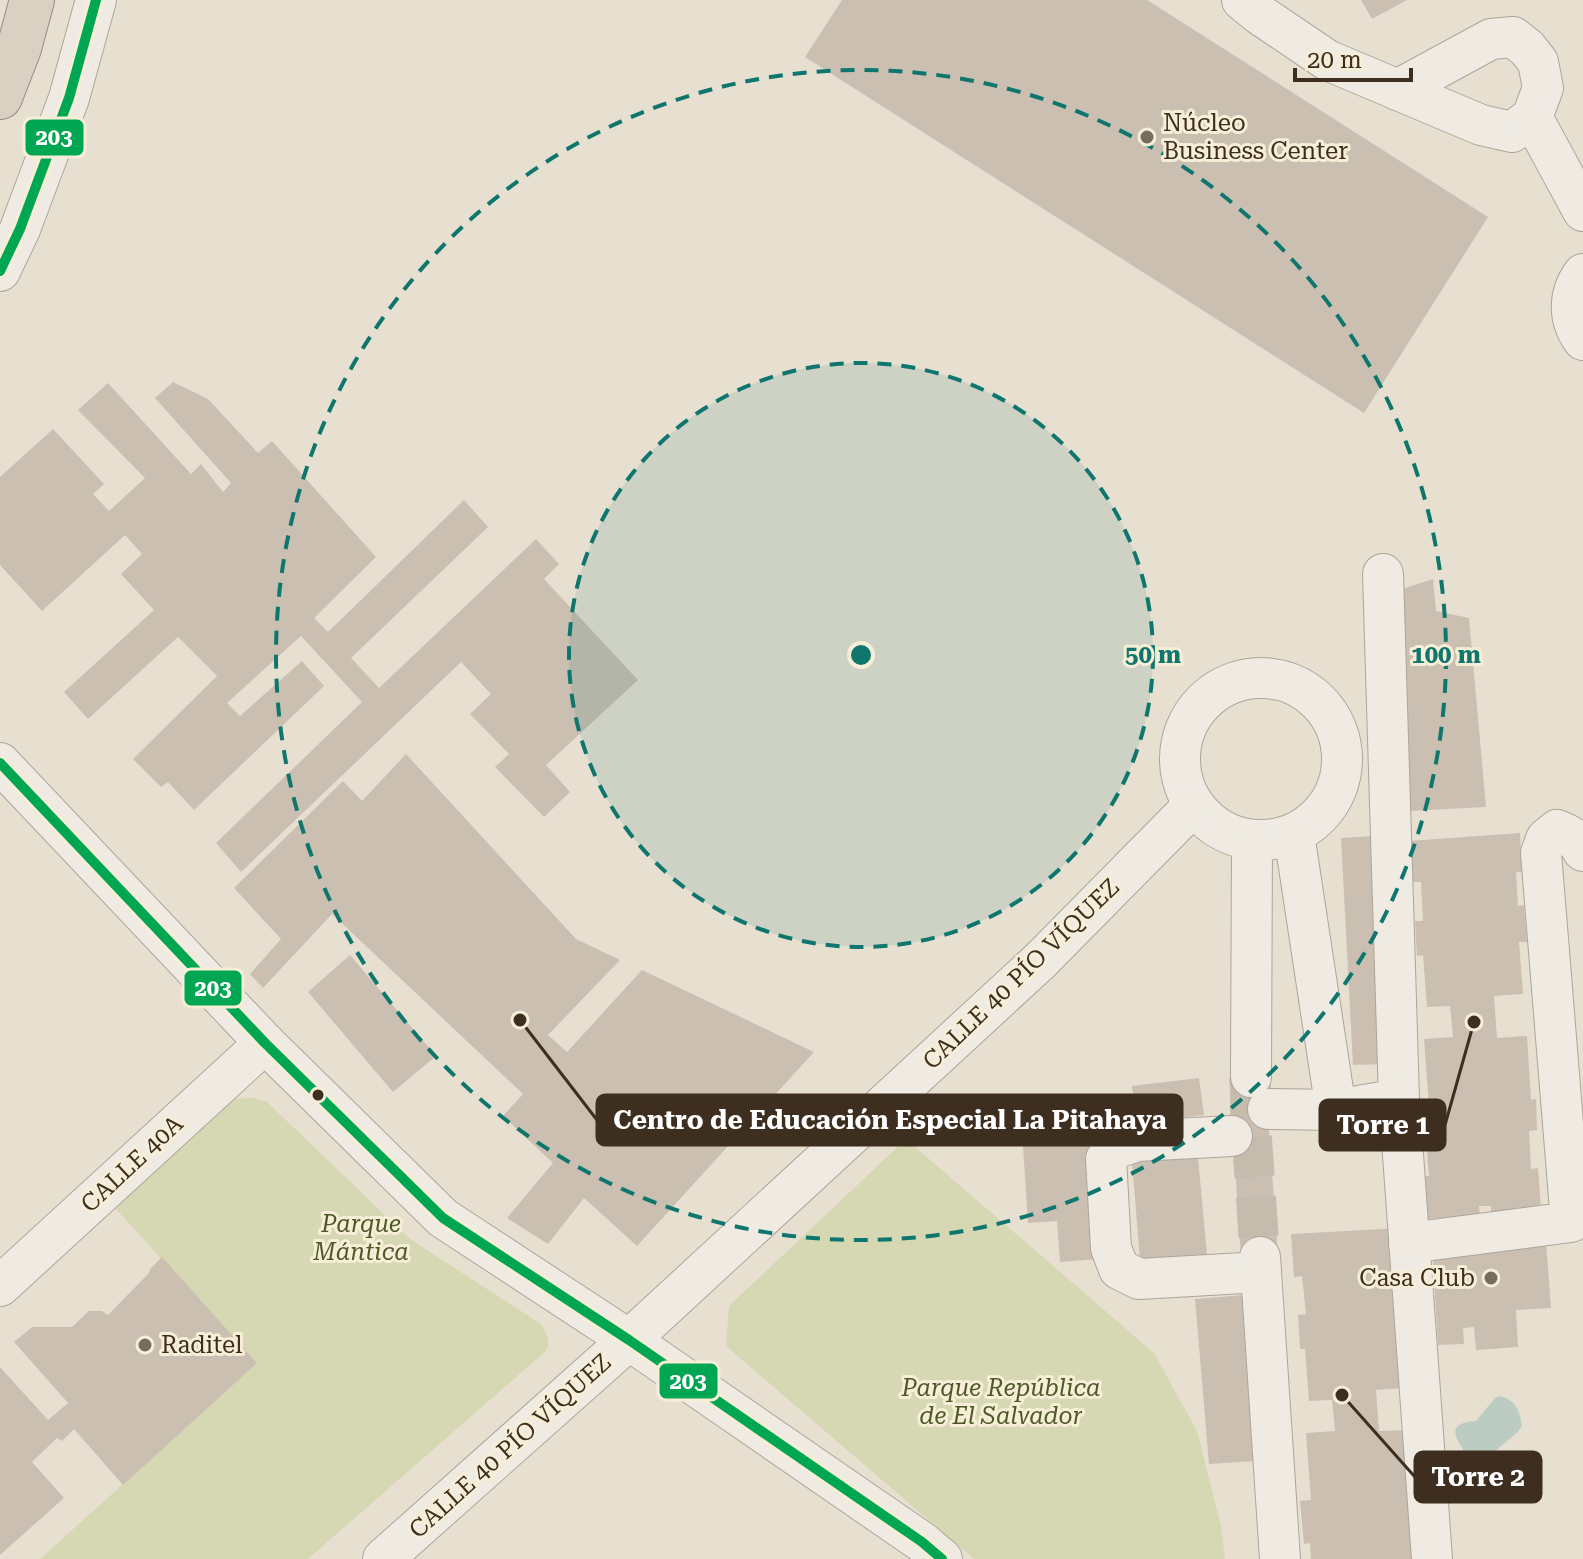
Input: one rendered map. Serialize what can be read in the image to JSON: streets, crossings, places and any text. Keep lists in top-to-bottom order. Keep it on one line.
{"streets":{"street":["CALLE 40 PÍO VÍQUEZ","CALLE 40A"]},"parks":["Parque Mántica","Parque República de El Salvador"],"places":["Núcleo Business Center","Centro de Educación Especial La Pitahaya","Torre 1","Casa Club","Raditel","Torre 2"],"lines":["transit line 203"],"scale_bar":"20 m","rings":["50 m","100 m"]}
